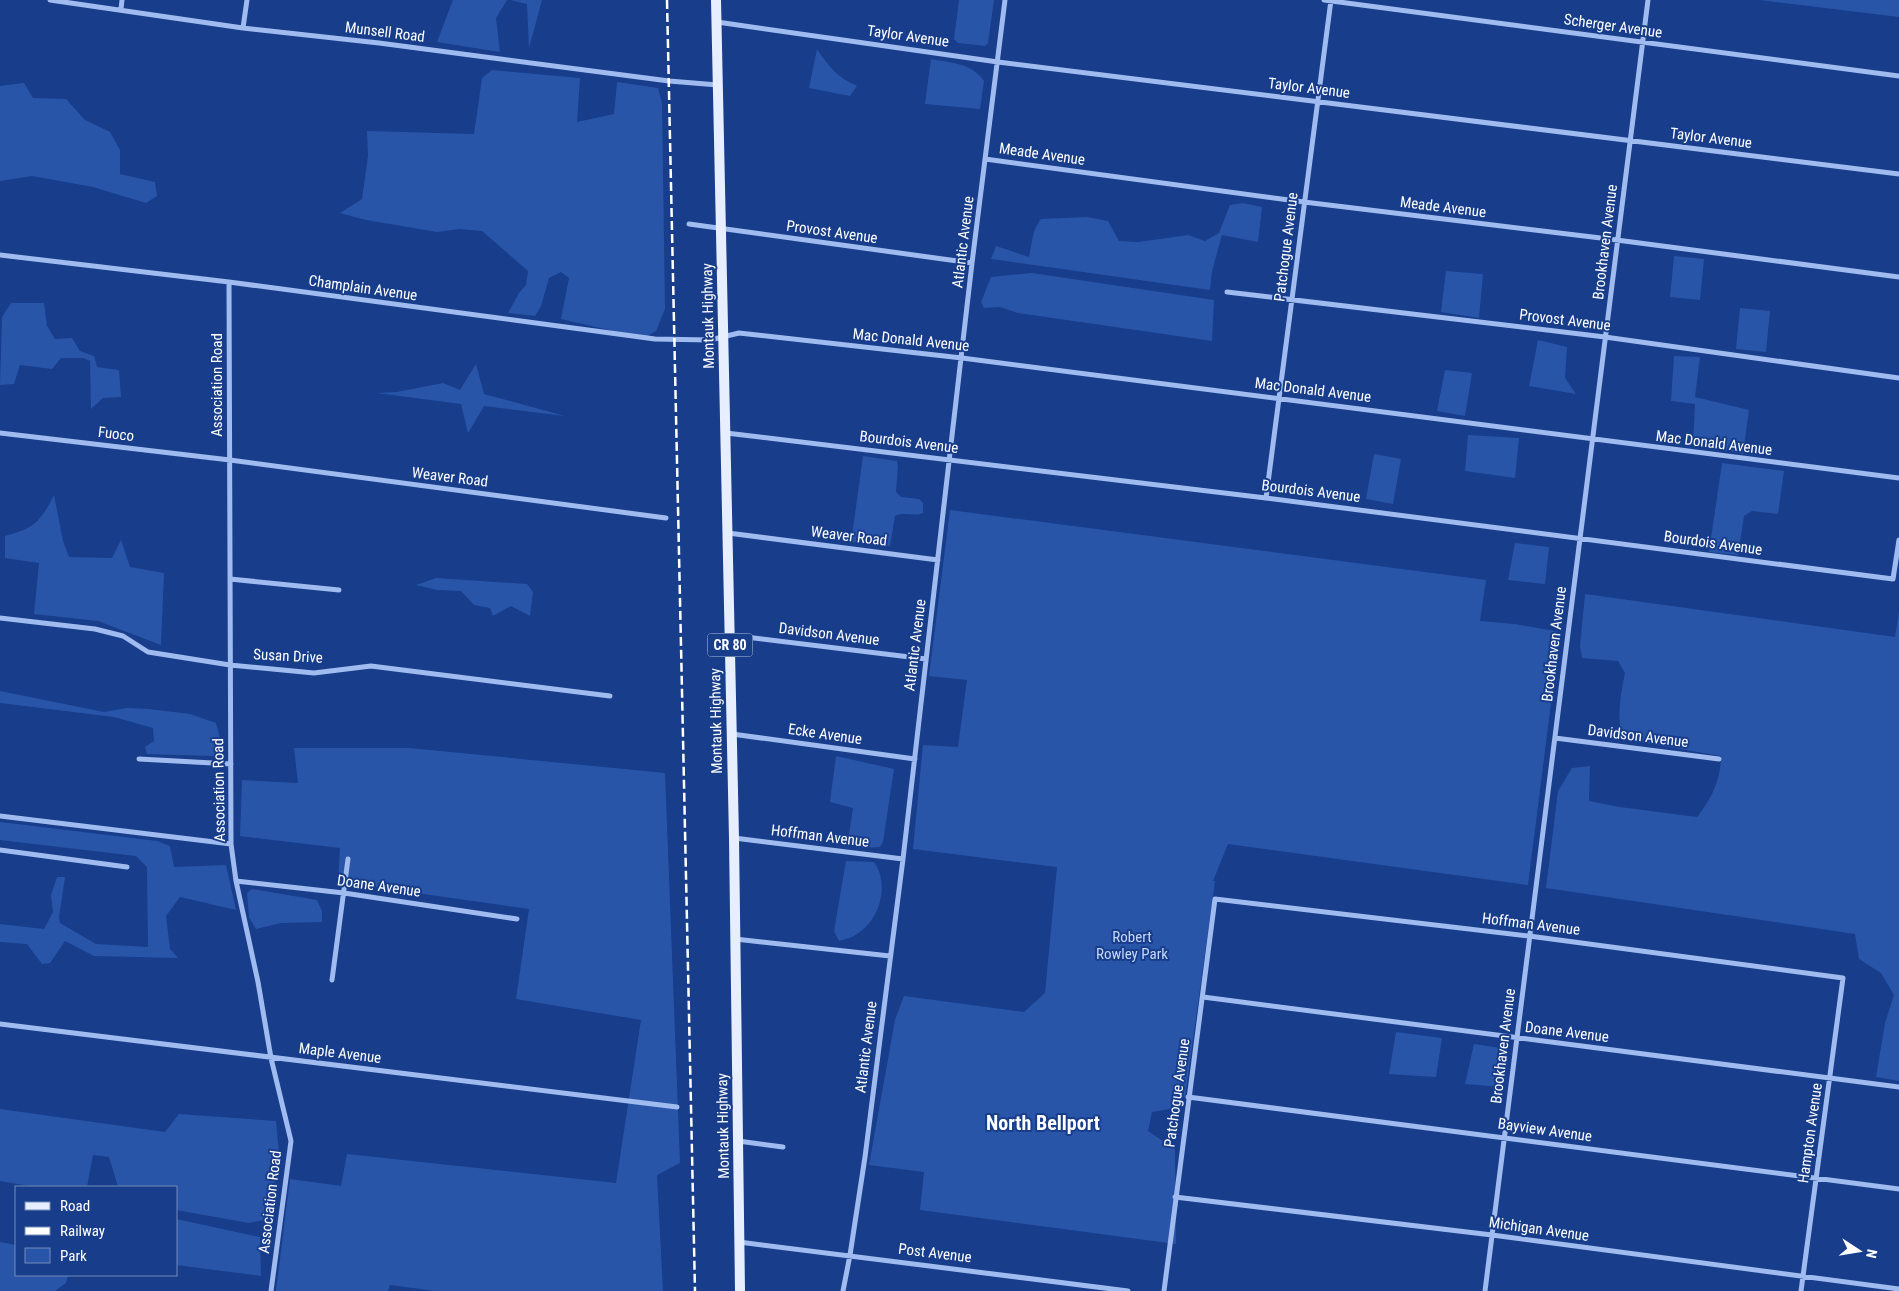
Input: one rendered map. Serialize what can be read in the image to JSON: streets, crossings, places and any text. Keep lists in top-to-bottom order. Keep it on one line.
{"streets":{"main road":["Montauk Highway","CR 80"],"street":["Scherger Avenue","Munsell Road","Taylor Avenue","Meade Avenue","Provost Avenue","Atlantic Avenue","Brookhaven Avenue","Patchogue Avenue","Champlain Avenue","Mac Donald Avenue","Association Road","Fuoco","Bourdois Avenue","Weaver Road","Davidson Avenue","Susan Drive","Ecke Avenue","Hoffman Avenue","Doane Avenue","Maple Avenue","Bayview Avenue","Hampton Avenue","Michigan Avenue","Post Avenue"]},"crossings":[["Scherger Avenue","Brookhaven Avenue"],["Scherger Avenue","Patchogue Avenue"],["Munsell Road","Montauk Highway"],["Taylor Avenue","Atlantic Avenue"],["Taylor Avenue","Brookhaven Avenue"],["Taylor Avenue","Patchogue Avenue"],["Taylor Avenue","Montauk Highway"],["Meade Avenue","Atlantic Avenue"],["Meade Avenue","Brookhaven Avenue"],["Meade Avenue","Patchogue Avenue"],["Provost Avenue","Atlantic Avenue"],["Provost Avenue","Brookhaven Avenue"],["Provost Avenue","Patchogue Avenue"],["Provost Avenue","Montauk Highway"],["Atlantic Avenue","Mac Donald Avenue"],["Atlantic Avenue","Bourdois Avenue"],["Atlantic Avenue","Weaver Road"],["Atlantic Avenue","Davidson Avenue"],["Atlantic Avenue","Ecke Avenue"],["Atlantic Avenue","Hoffman Avenue"],["Atlantic Avenue","Post Avenue"],["Brookhaven Avenue","Mac Donald Avenue"],["Brookhaven Avenue","Bourdois Avenue"],["Brookhaven Avenue","Davidson Avenue"],["Brookhaven Avenue","Hoffman Avenue"],["Brookhaven Avenue","Doane Avenue"],["Brookhaven Avenue","Bayview Avenue"],["Brookhaven Avenue","Michigan Avenue"],["Patchogue Avenue","Mac Donald Avenue"],["Patchogue Avenue","Bourdois Avenue"],["Patchogue Avenue","Hoffman Avenue"],["Patchogue Avenue","Doane Avenue"],["Patchogue Avenue","Bayview Avenue"],["Patchogue Avenue","Michigan Avenue"],["Champlain Avenue","Montauk Highway"],["Champlain Avenue","Mac Donald Avenue"],["Champlain Avenue","Association Road"],["Montauk Highway","Mac Donald Avenue"],["Montauk Highway","Bourdois Avenue"],["Montauk Highway","Weaver Road"],["Montauk Highway","Davidson Avenue"],["Montauk Highway","Ecke Avenue"],["Montauk Highway","Hoffman Avenue"],["Montauk Highway","Post Avenue"],["Association Road","Fuoco"],["Association Road","Weaver Road"],["Association Road","Susan Drive"],["Association Road","Doane Avenue"],["Association Road","Maple Avenue"],["Fuoco","Weaver Road"],["Hoffman Avenue","Hampton Avenue"],["Doane Avenue","Hampton Avenue"],["Bayview Avenue","Hampton Avenue"],["Hampton Avenue","Michigan Avenue"]],"districts":["North Bellport"],"parks":["Robert Rowley Park"],"legend":["Road","Railway","Park"],"north":"right"}
